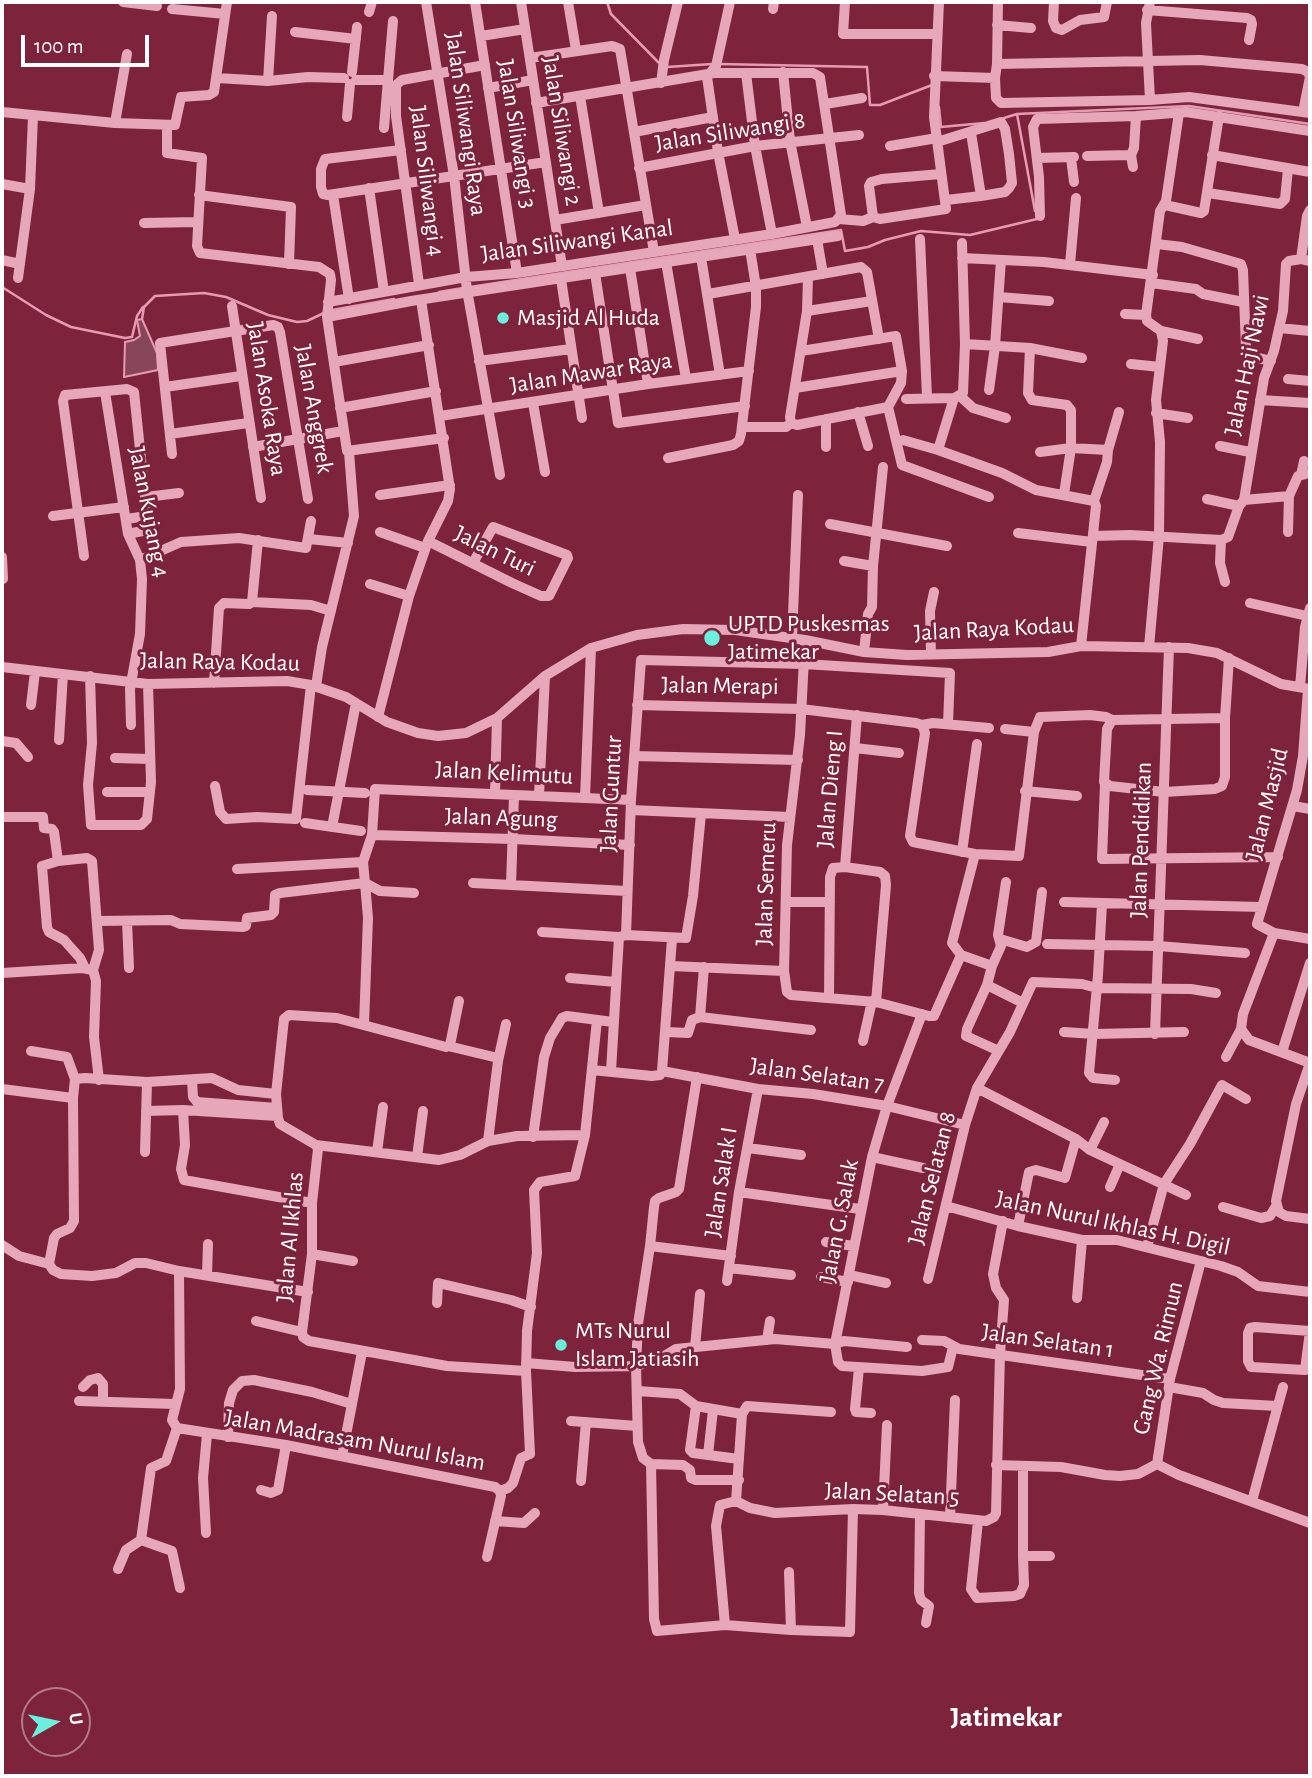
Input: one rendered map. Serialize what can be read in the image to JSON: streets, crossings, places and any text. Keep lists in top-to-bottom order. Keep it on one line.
{"streets":{"street":["Jalan Siliwangi Raya","Jalan Siliwangi 2","Jalan Siliwangi 8","Jalan Siliwangi 3","Jalan Siliwangi 4","Jalan Siliwangi Kanal","Jalan Haji Nawi","Jalan Mawar Raya","Jalan Asoka Raya","Jalan Anggrek","Jalan Kujang 4","Jalan Turi","Jalan Raya Kodau","Jalan Merapi","Jalan Kelimutu","Jalan Dieng I","Jalan Guntur","Jalan Masjid","Jalan Agung","Jalan Pendidikan","Jalan Semeru","Jalan Selatan 7","Jalan Selatan 8","Jalan Salak I","Jalan G. Salak","Jalan Nurul Ikhlas H. Digil","Jalan Al Ikhlas","Jalan Selatan 1","Gang Wa. Rimun","Jalan Madrasam Nurul Islam","Jalan Selatan 5"]},"crossings":[["Jalan Siliwangi Raya","Jalan Siliwangi 4"],["Jalan Siliwangi Raya","Jalan Siliwangi Kanal"],["Jalan Siliwangi Raya","Jalan Mawar Raya"],["Jalan Siliwangi 2","Jalan Siliwangi Kanal"],["Jalan Siliwangi 3","Jalan Siliwangi Kanal"],["Jalan Siliwangi 4","Jalan Siliwangi Kanal"],["Jalan Asoka Raya","Jalan Anggrek"],["Jalan Kujang 4","Jalan Raya Kodau"],["Jalan Raya Kodau","Jalan Masjid"],["Jalan Raya Kodau","Jalan Pendidikan"],["Jalan Raya Kodau","Jalan Semeru"],["Jalan Merapi","Jalan Dieng I"],["Jalan Merapi","Jalan Guntur"],["Jalan Merapi","Jalan Semeru"],["Jalan Kelimutu","Jalan Guntur"],["Jalan Kelimutu","Jalan Semeru"],["Jalan Guntur","Jalan Agung"],["Jalan Guntur","Jalan Semeru"],["Jalan Guntur","Jalan Selatan 7"],["Jalan Semeru","Jalan G. Salak"],["Jalan Selatan 7","Jalan Selatan 8"],["Jalan Selatan 7","Jalan Salak I"],["Jalan Selatan 7","Jalan G. Salak"],["Jalan Selatan 8","Jalan Nurul Ikhlas H. Digil"],["Jalan Salak I","Jalan Al Ikhlas"],["Jalan Nurul Ikhlas H. Digil","Gang Wa. Rimun"],["Jalan Selatan 1","Gang Wa. Rimun"]],"districts":["Jatimekar"],"places":["Masjid Al Huda","UPTD Puskesmas Jatimekar","MTs Nurul Islam Jatiasih"],"scale_bar":"100 m","north":"right"}
